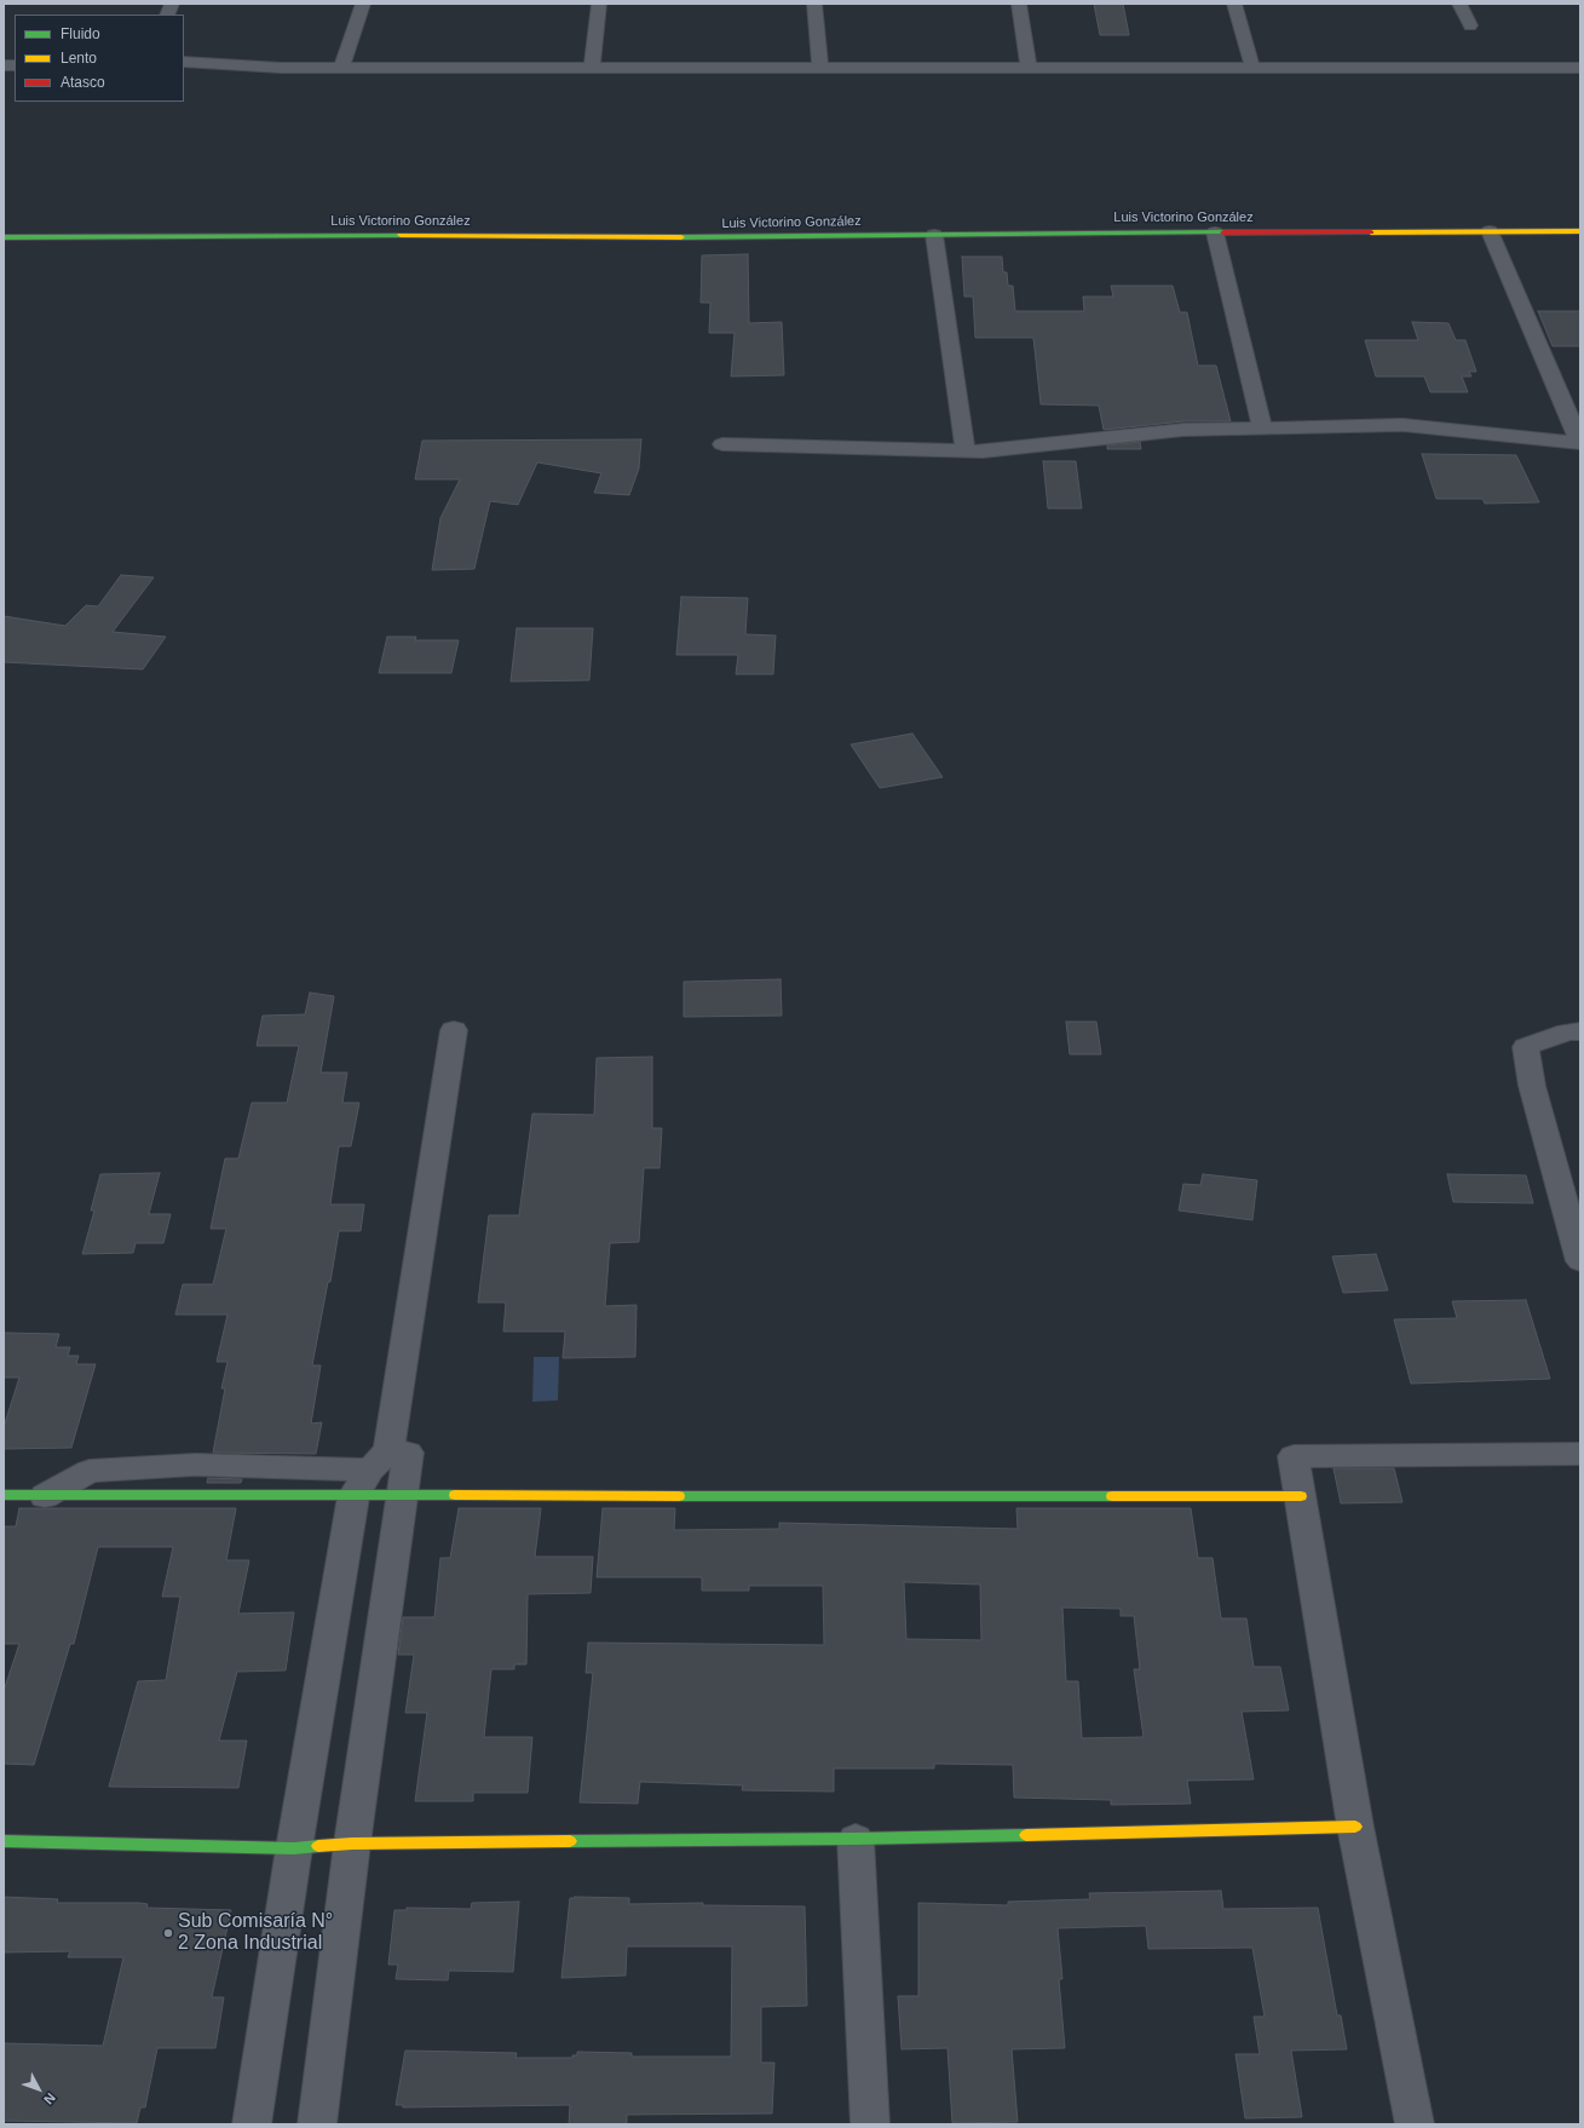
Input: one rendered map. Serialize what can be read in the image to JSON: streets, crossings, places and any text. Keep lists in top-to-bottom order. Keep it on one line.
{"streets":{"street":["Luis Victorino González"]},"places":["Sub Comisaría N° 2 Zona Industrial"],"legend":["Fluido","Lento","Atasco"],"north":"bottom right"}
